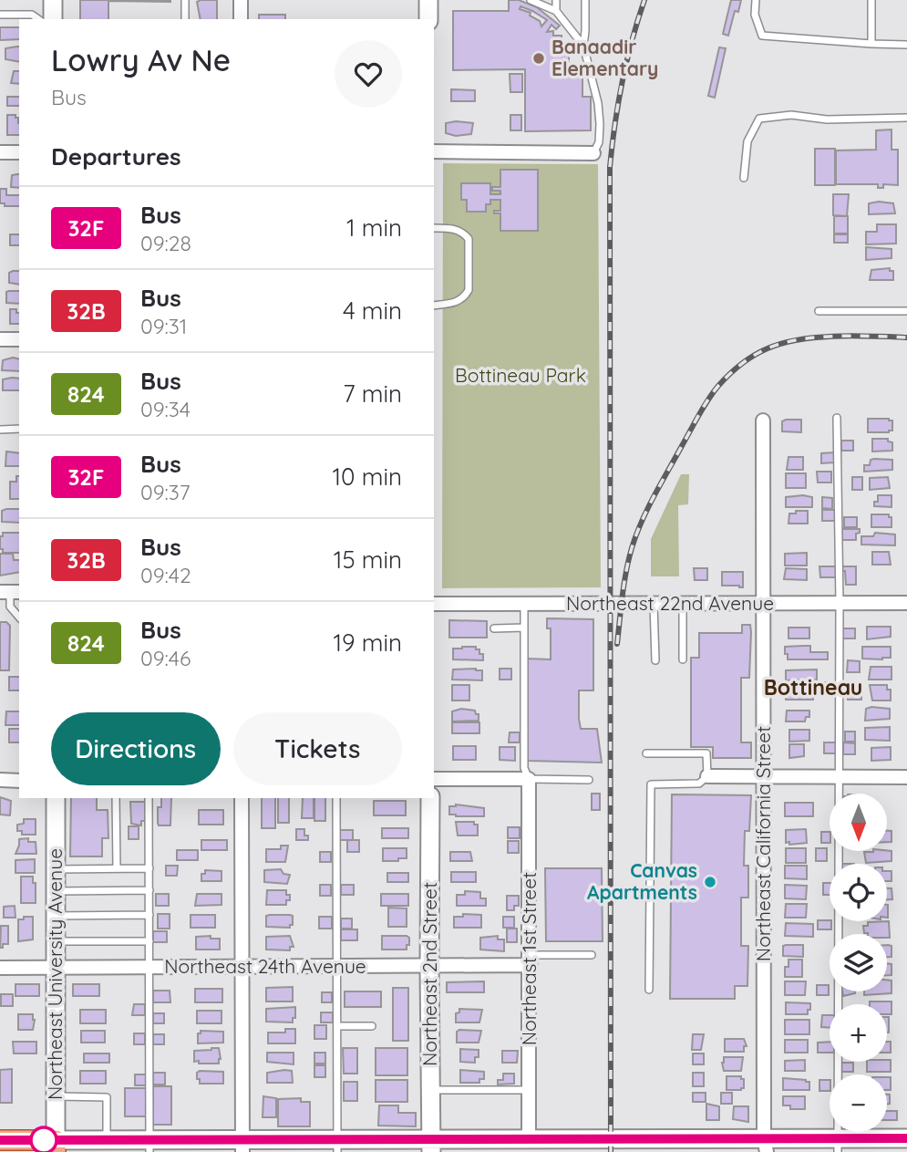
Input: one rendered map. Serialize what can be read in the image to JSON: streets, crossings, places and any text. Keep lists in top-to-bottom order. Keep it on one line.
{"streets":{"main road":["Northeast University Avenue","Northeast 2nd Street"],"street":["Northeast 22nd Avenue","Northeast California Street","Northeast 1st Street","Northeast 24th Avenue"]},"crossings":[["Northeast 22nd Avenue","Northeast California Street"],["Northeast 1st Street","Northeast 24th Avenue"],["Northeast 24th Avenue","Northeast University Avenue"],["Northeast 24th Avenue","Northeast 2nd Street"]],"districts":["Bottineau"],"parks":["Bottineau Park"],"places":["Banaadir Elementary","Canvas Apartments"],"lines":["bus line 32F"],"north":"bottom","page":{"heading":[["Lowry Av Ne","Bus"],"Departures"],"list":[{"mark":"32F","name":"Bus","note":"09:28","value":"1 min"},{"mark":"32B","name":"Bus","note":"09:31","value":"4 min"},{"mark":"824","name":"Bus","note":"09:34","value":"7 min"},{"mark":"32F","name":"Bus","note":"09:37","value":"10 min"},{"mark":"32B","name":"Bus","note":"09:42","value":"15 min"},{"mark":"824","name":"Bus","note":"09:46","value":"19 min"}],"buttons":["Directions","Tickets"],"map_buttons":["+","−"]}}
